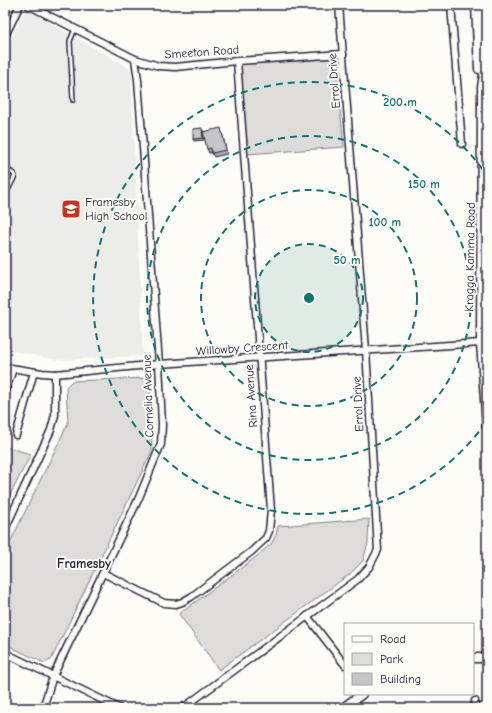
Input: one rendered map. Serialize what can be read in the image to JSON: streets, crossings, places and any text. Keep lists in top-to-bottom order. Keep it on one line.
{"streets":{"main road":["Kragga Kamma Road"],"street":["Smeeton Road","Errol Drive","Willowby Crescent","Cornelia Avenue","Rina Avenue"]},"crossings":[["Smeeton Road","Errol Drive"],["Smeeton Road","Cornelia Avenue"],["Smeeton Road","Rina Avenue"],["Errol Drive","Willowby Crescent"],["Kragga Kamma Road","Willowby Crescent"],["Willowby Crescent","Cornelia Avenue"],["Willowby Crescent","Rina Avenue"],["Cornelia Avenue","Rina Avenue"]],"districts":["Framesby"],"places":{"school or university":["Framesby High School"]},"legend":["Road","Park","Building"],"rings":["200 m","150 m","100 m","50 m"]}
